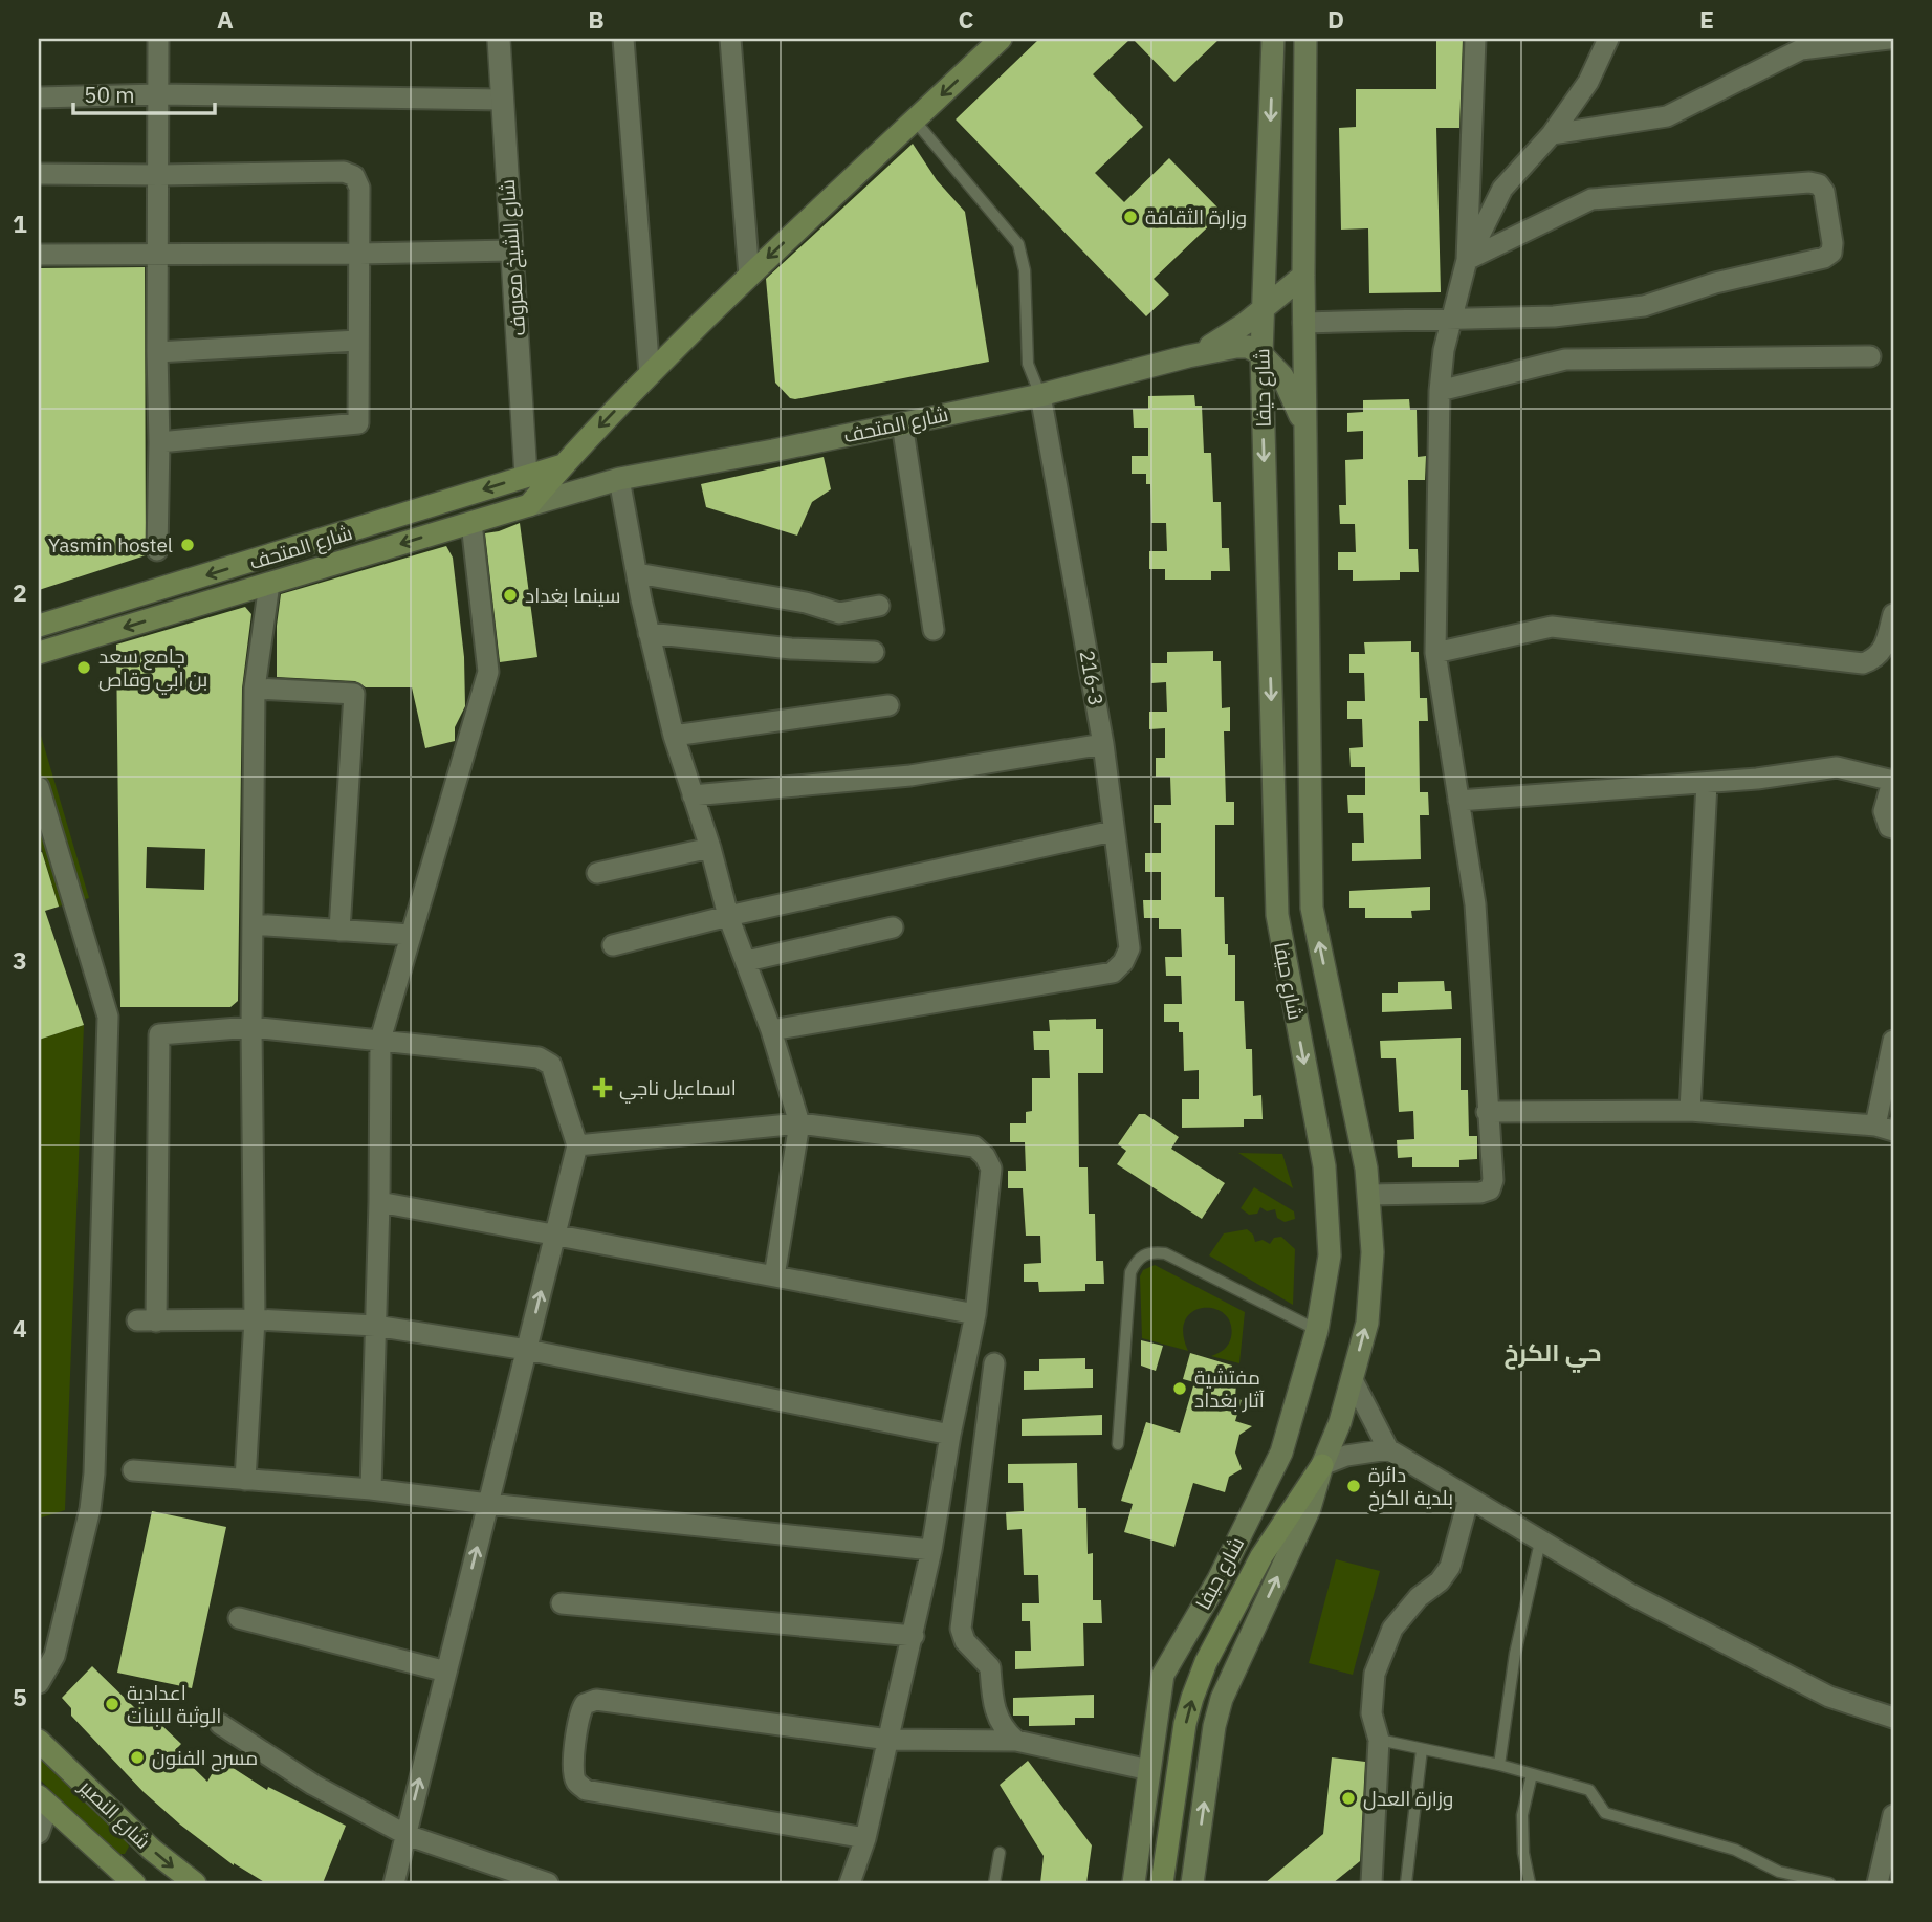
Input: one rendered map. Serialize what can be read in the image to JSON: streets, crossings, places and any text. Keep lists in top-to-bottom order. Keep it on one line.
{"streets":{"main road":["شارع حيفا","شارع المتحف","شارع النصیر"],"street":["شارع الشيخ معروف","216-3"]},"crossings":[["شارع الشيخ معروف","شارع المتحف"],["شارع حيفا","شارع المتحف"],["شارع المتحف","216-3"]],"one_way":["شارع المتحف"],"districts":["حي الكرخ"],"places":{"other":["وزارة الثقافة","Yasmin hostel","سينما بغداد","جامع سعد بن ابي وقاص","مفتشية آثار بغداد","دائرة بلدية الكرخ","اعدادية الوثبة للبنات","مسرح الفنون","وزارة العدل"],"health":["اسماعيل ناجي"]},"scale_bar":"50 m","grid":{"columns":["A","B","C","D","E"],"rows":["1","2","3","4","5"]}}
